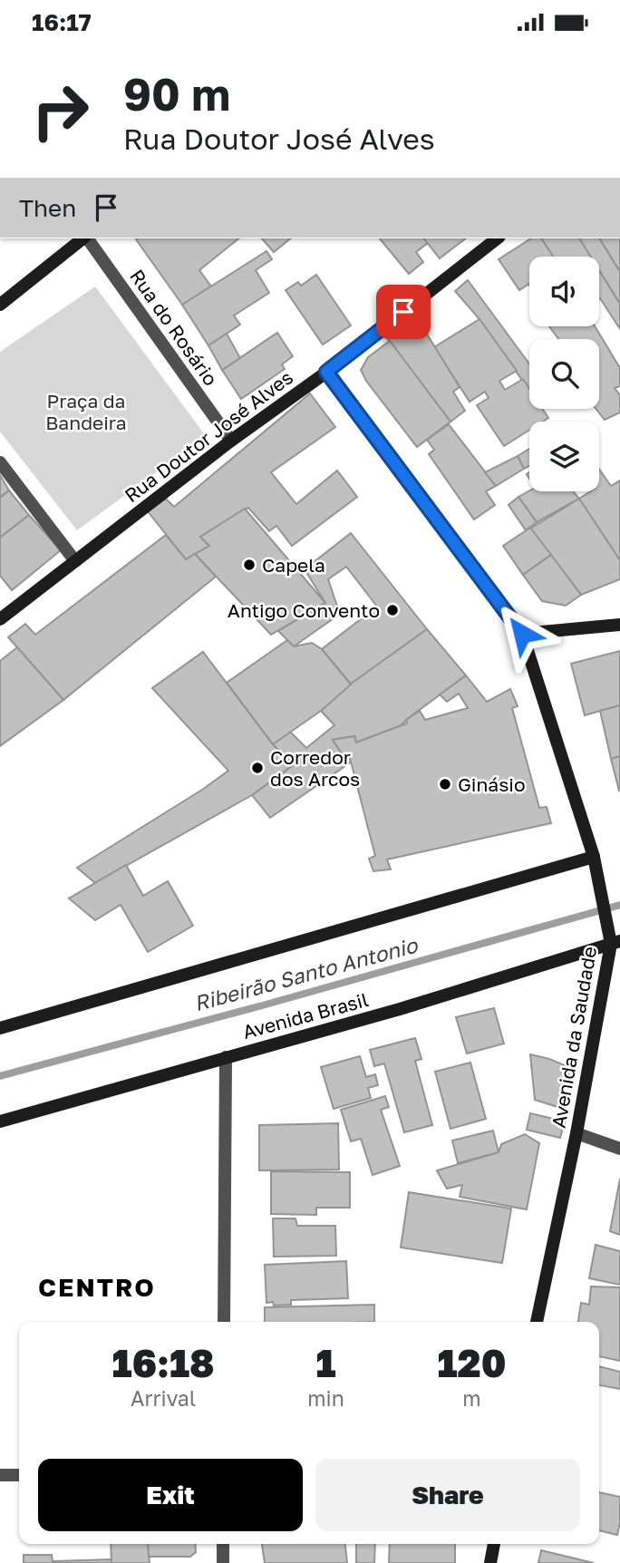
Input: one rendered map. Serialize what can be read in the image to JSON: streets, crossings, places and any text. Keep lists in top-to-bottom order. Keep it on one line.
{"streets":{"main road":["Rua Doutor José Alves","Avenida Brasil","Avenida da Saudade"],"street":["Rua do Rosário"]},"crossings":[["Rua do Rosário","Rua Doutor José Alves"],["Rua Doutor José Alves","Avenida da Saudade"],["Avenida Brasil","Avenida da Saudade"]],"districts":["CENTRO"],"water":["Ribeirão Santo Antonio"],"parks":["Praça da Bandeira"],"places":["Capela","Antigo Convento","Corredor dos Arcos","Ginásio"],"page":{"status":"16:17","turn":["90 m","Rua Doutor José Alves"],"then":"Then","eta":["16:18","Arrival","1","min","120","m"],"buttons":["Exit","Share"]}}
